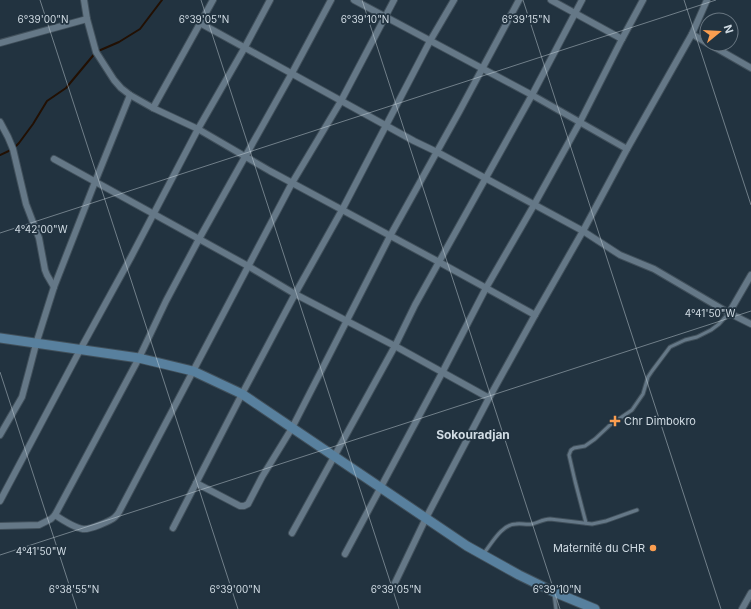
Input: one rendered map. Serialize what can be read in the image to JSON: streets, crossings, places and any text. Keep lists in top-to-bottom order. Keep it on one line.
{"districts":["Sokouradjan"],"places":{"health":["Chr Dimbokro"],"other":["Maternité du CHR"]},"north":"right","coordinates":["6°39'00\"N","6°39'05\"N","6°39'10\"N","6°39'15\"N","4°42'00\"W","4°41'50\"W","6°38'55\"N"]}
